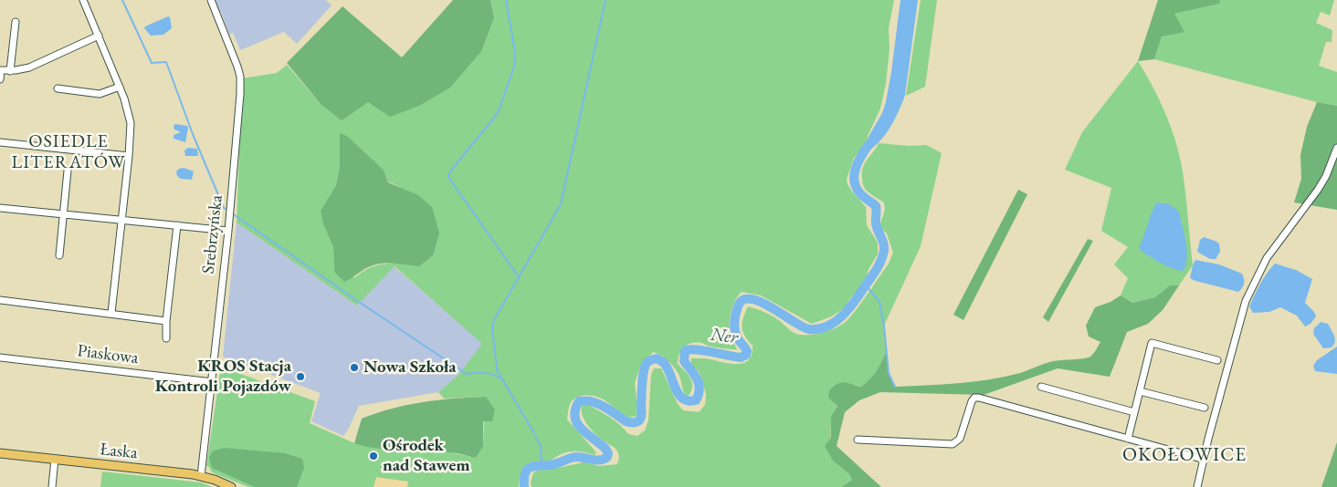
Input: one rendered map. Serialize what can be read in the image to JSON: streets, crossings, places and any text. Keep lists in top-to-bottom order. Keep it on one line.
{"streets":{"main road":["Łaska"],"street":["Srebrzyńska","Piaskowa"]},"crossings":[["Srebrzyńska","Piaskowa"],["Srebrzyńska","Łaska"]],"districts":["OSIEDLE LITERATÓW","OKOŁOWICE"],"water":["Ner"],"places":["Nowa Szkoła","KROS Stacja Kontroli Pojazdów","Ośrodek nad Stawem"]}
